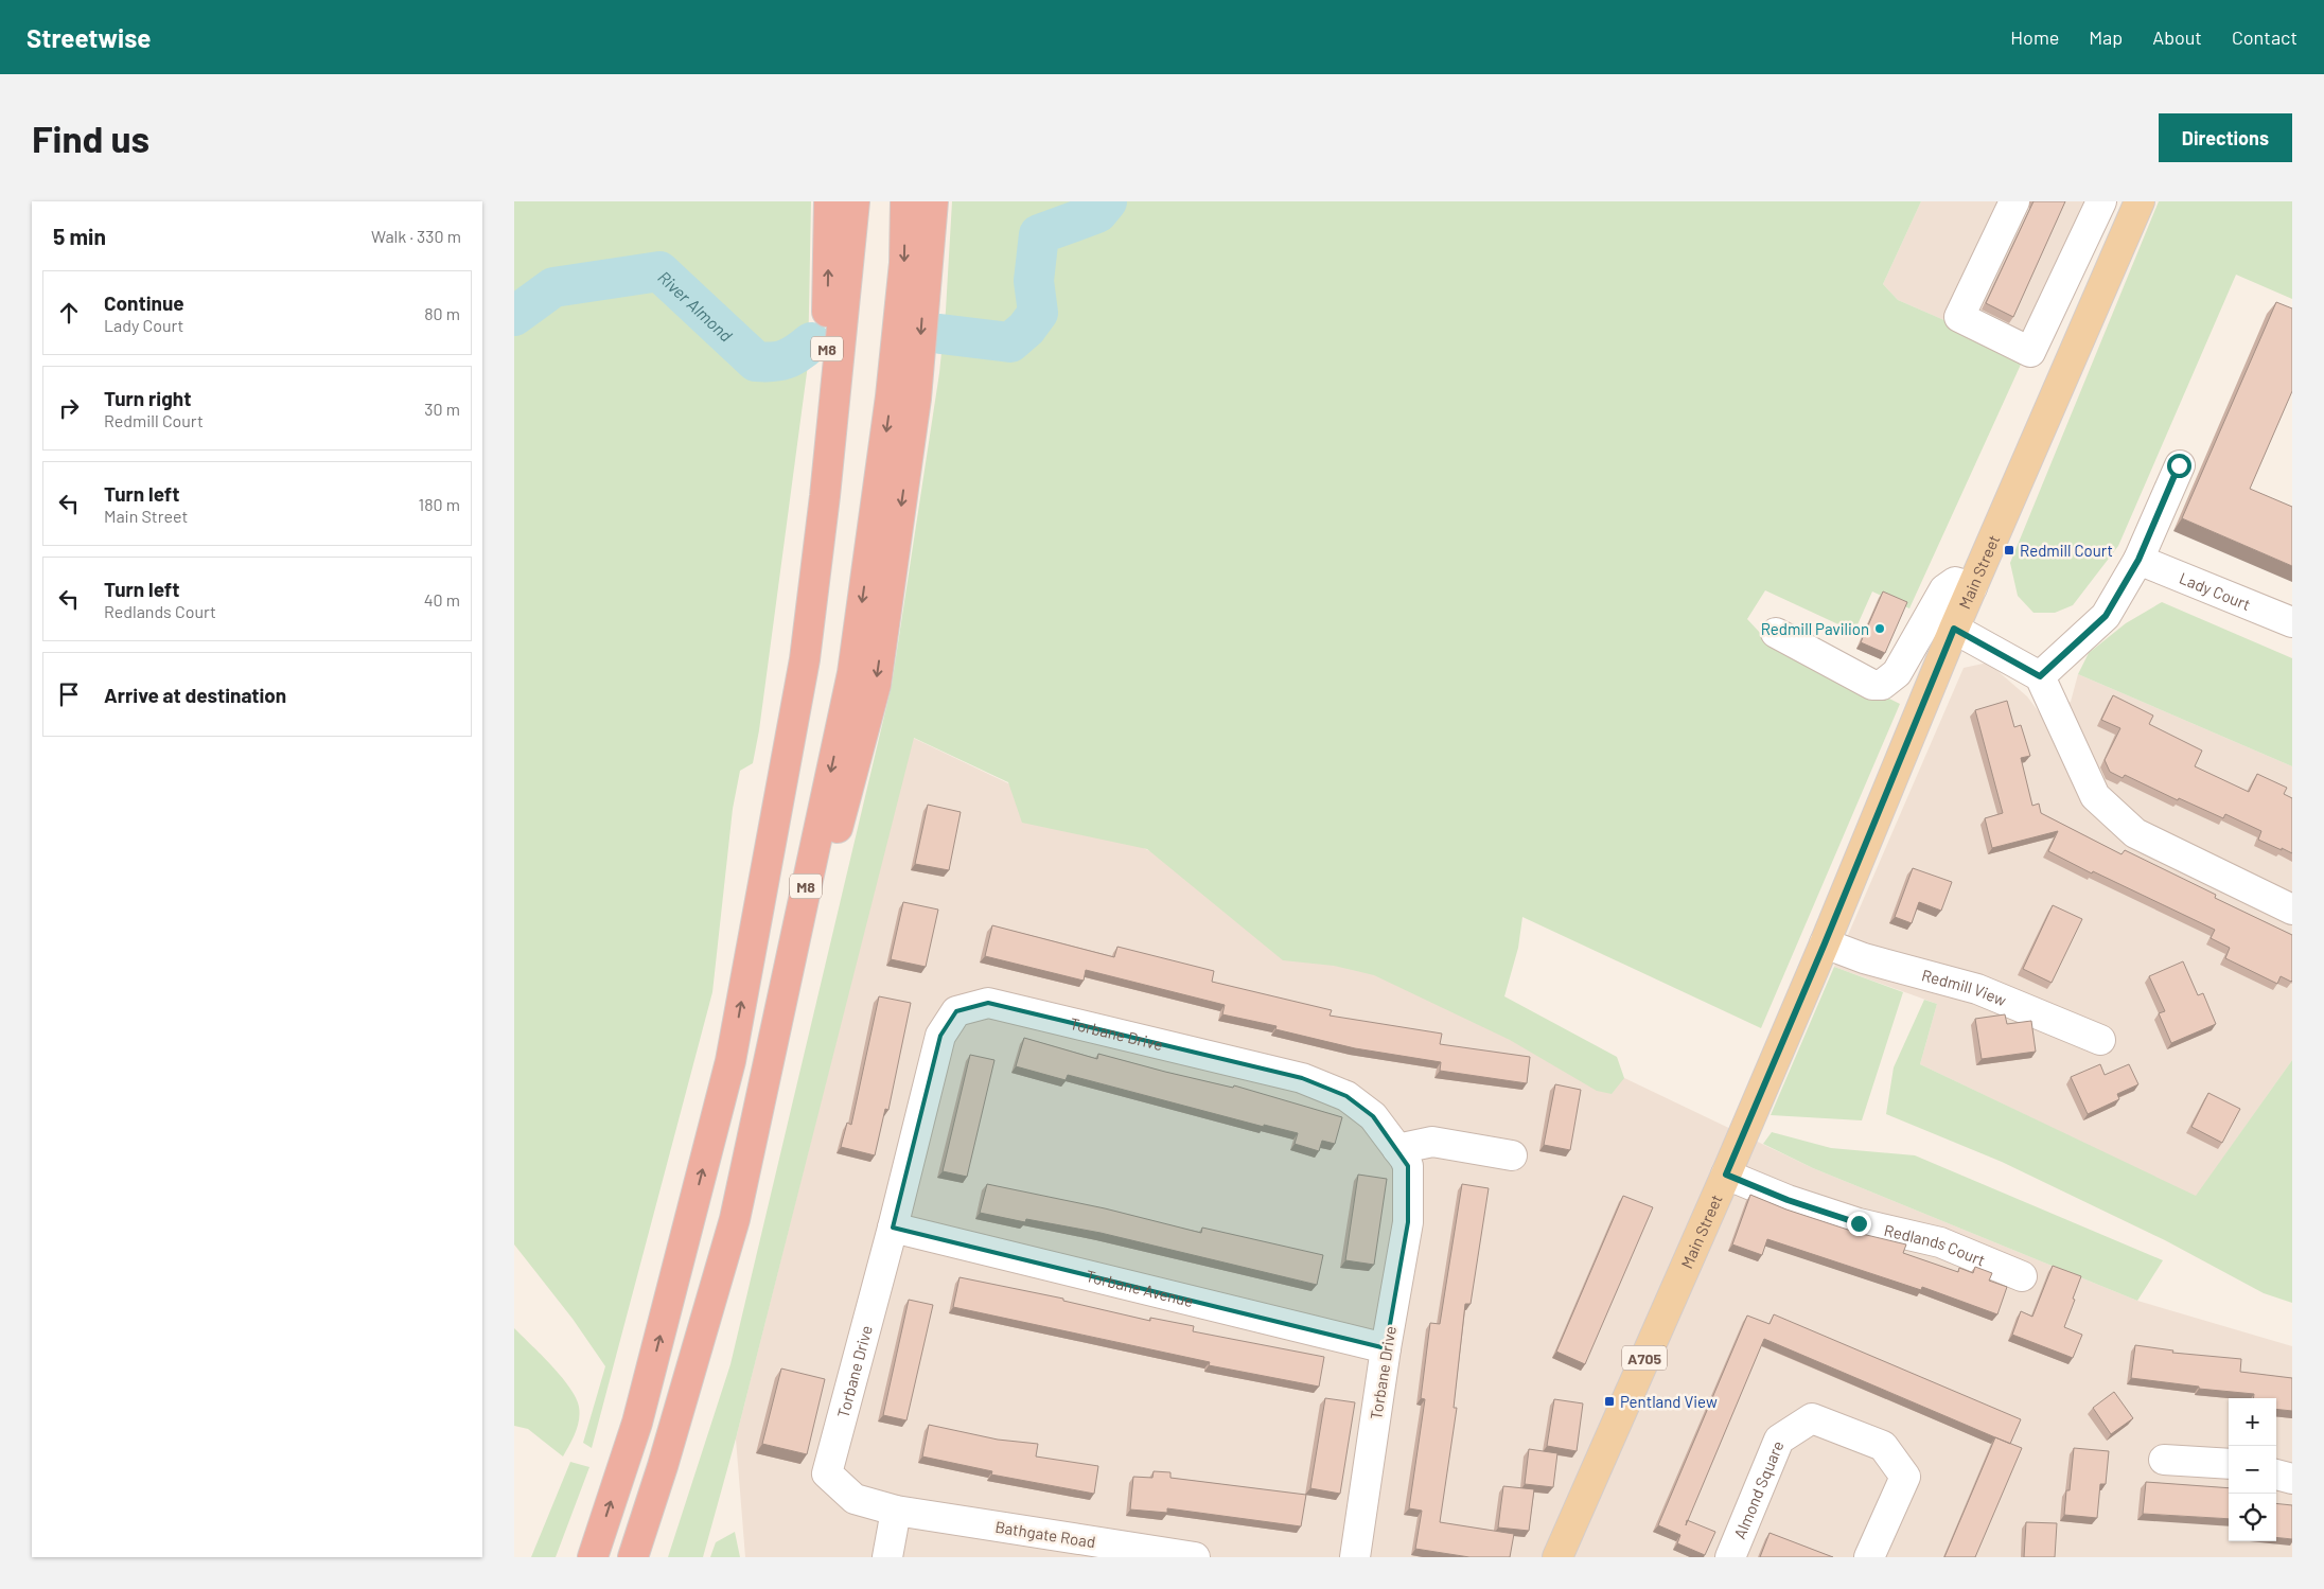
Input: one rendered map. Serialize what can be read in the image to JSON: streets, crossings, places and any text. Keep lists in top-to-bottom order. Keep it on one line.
{"streets":{"highway":["M8"],"main road":["Main Street","A705"],"street":["Lady Court","Redmill View","Torbane Drive","Redlands Court","Torbane Avenue","Almond Square","Bathgate Road"]},"crossings":[["Main Street","Redmill View"],["Main Street","Redlands Court"],["Torbane Drive","Torbane Avenue"],["Torbane Drive","Bathgate Road"]],"water":["River Almond"],"places":{"transit":["Redmill Court","Pentland View"],"other":["Redmill Pavilion"]},"page":{"header":"Streetwise","nav":["Home","Map","About","Contact"],"buttons":"Directions","title":"Find us","heading":["5 min","Walk · 330 m"],"list":[["Continue","Lady Court","80 m"],["Turn right","Redmill Court","30 m"],["Turn left","Main Street","180 m"],["Turn left","Redlands Court","40 m"],"Arrive at destination"],"map_buttons":["+","−"]}}
